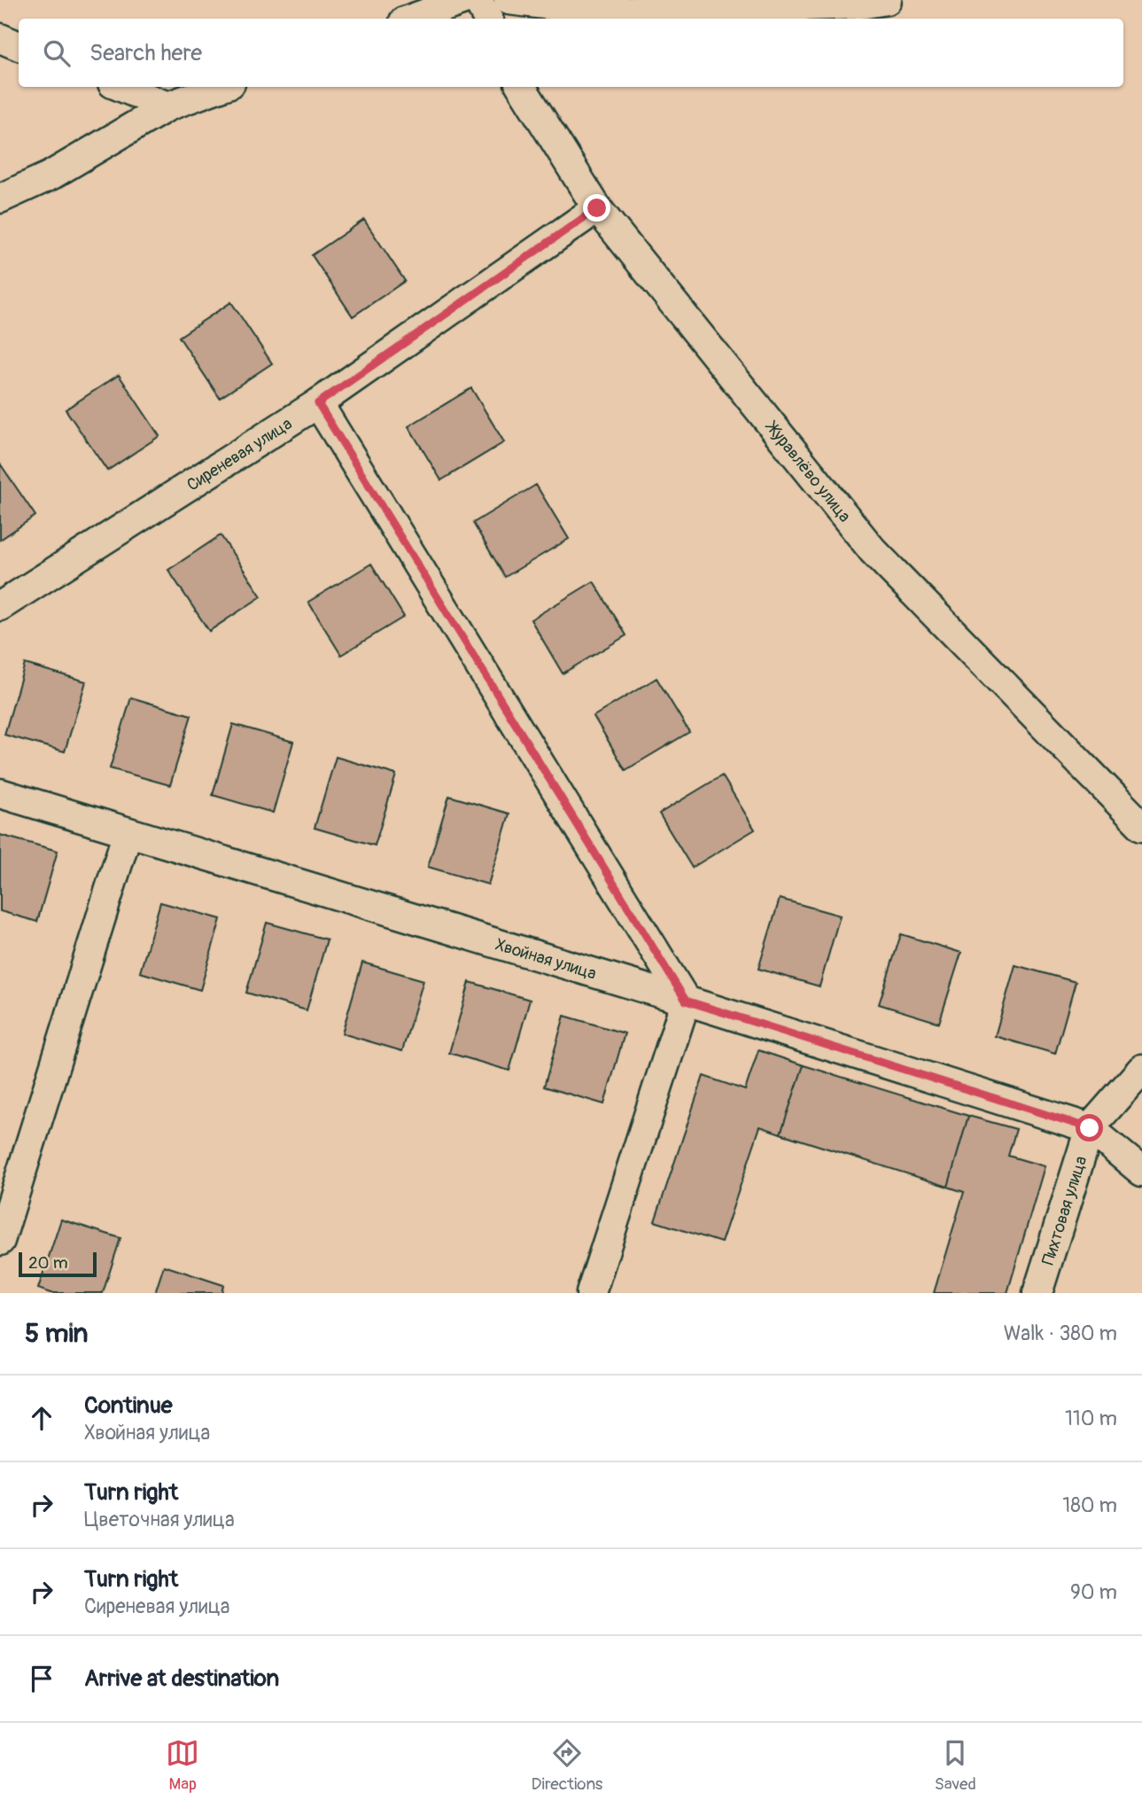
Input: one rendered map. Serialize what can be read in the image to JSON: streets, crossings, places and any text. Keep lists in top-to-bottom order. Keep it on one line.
{"streets":{"street":["Сиреневая улица","Журавлёво улица","Хвойная улица","Пихтовая улица"]},"crossings":[["Сиреневая улица","Журавлёво улица"],["Хвойная улица","Пихтовая улица"]],"scale_bar":"20 m","page":{"search":"Search here","scale":"20 m","heading":["5 min","Walk · 380 m"],"list":[["Continue","Хвойная улица","110 m"],["Turn right","Цветочная улица","180 m"],["Turn right","Сиреневая улица","90 m"],"Arrive at destination"],"nav":["Map","Directions","Saved"]}}
